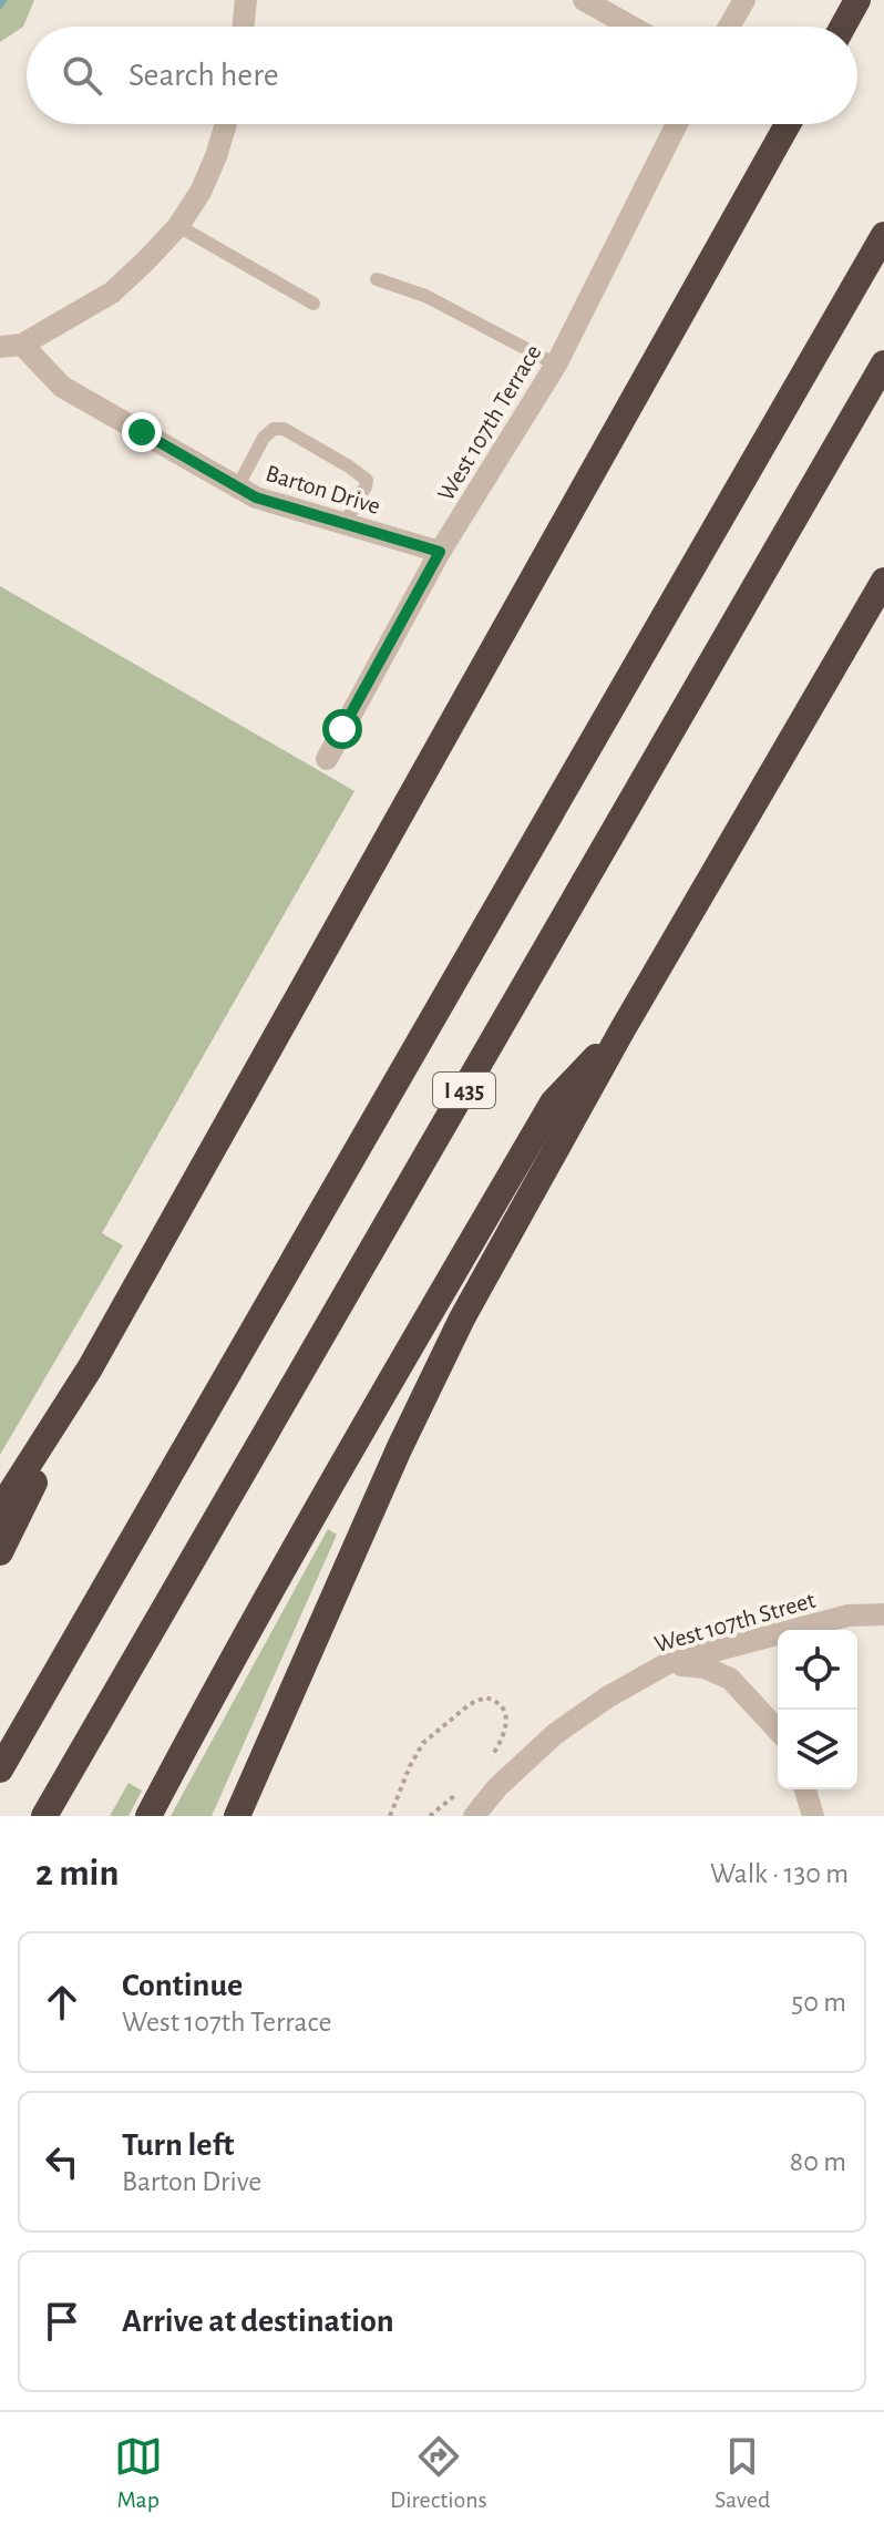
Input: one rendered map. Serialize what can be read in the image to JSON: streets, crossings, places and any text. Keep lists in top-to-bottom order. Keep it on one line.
{"streets":{"highway":["I 435"],"street":["West 107th Terrace","Barton Drive","West 107th Street"]},"crossings":[["West 107th Terrace","Barton Drive"]],"page":{"search":"Search here","heading":["2 min","Walk · 130 m"],"list":[["Continue","West 107th Terrace","50 m"],["Turn left","Barton Drive","80 m"],"Arrive at destination"],"nav":["Map","Directions","Saved"]}}
